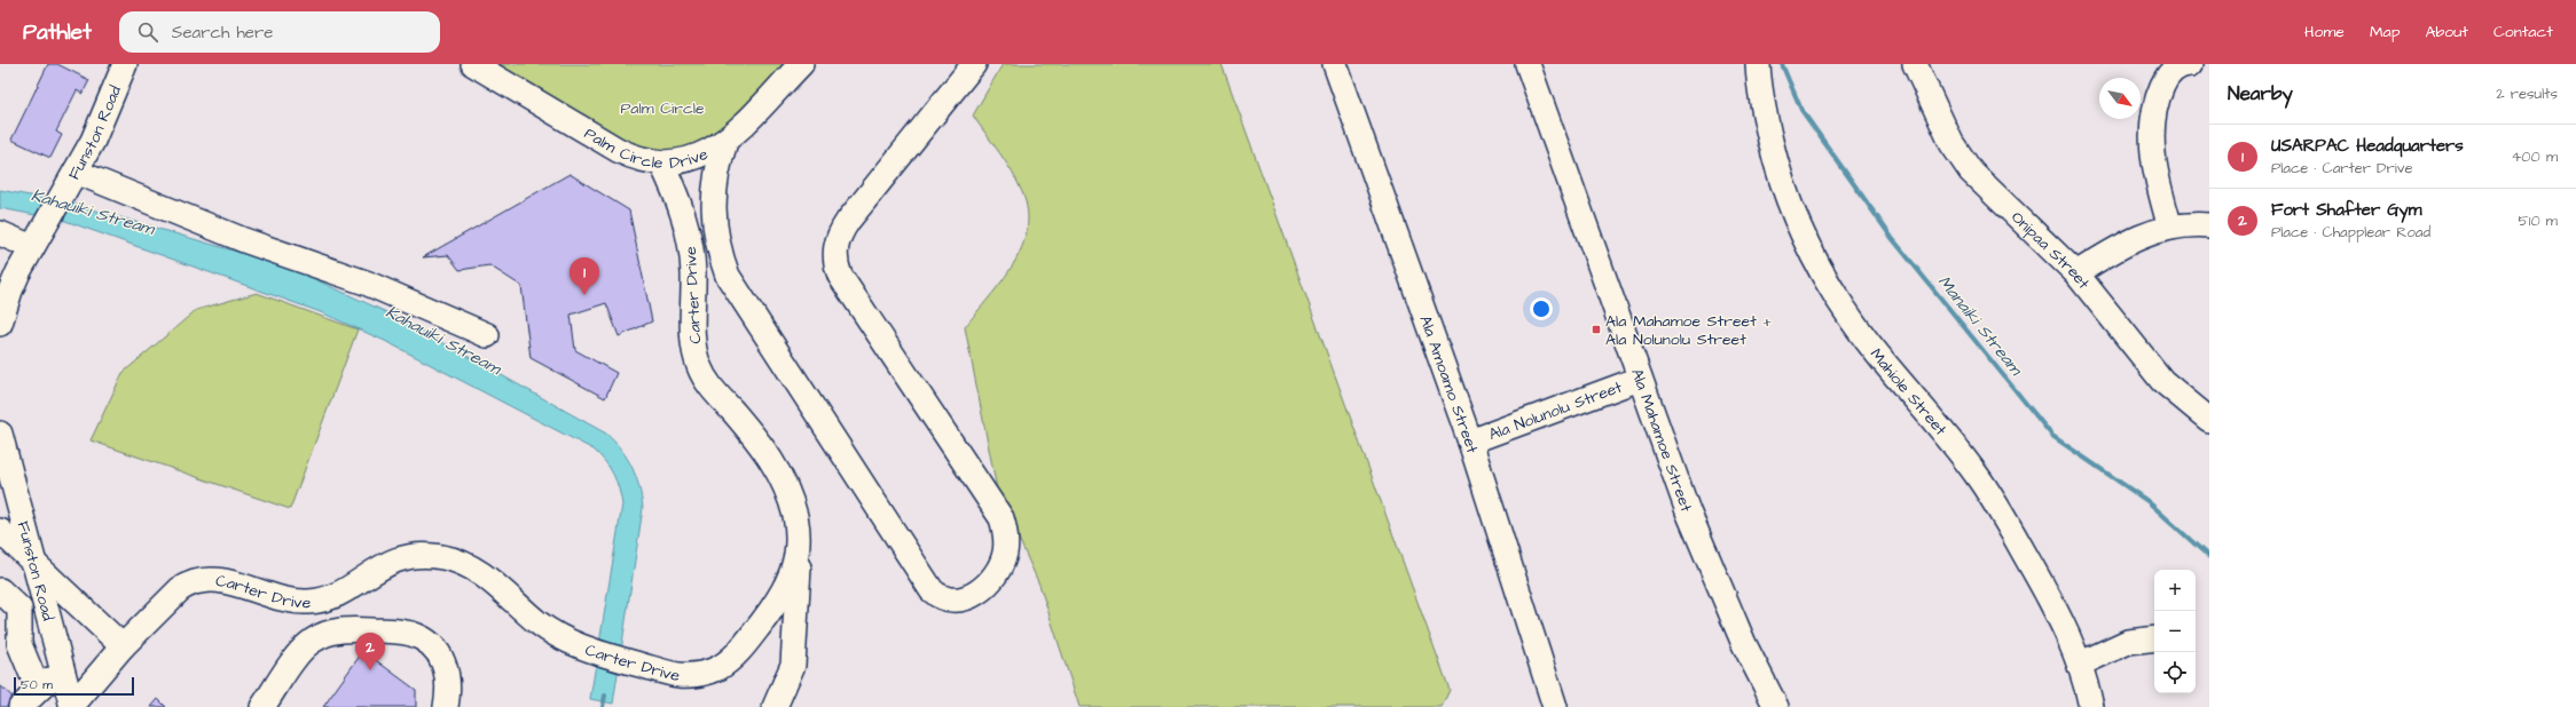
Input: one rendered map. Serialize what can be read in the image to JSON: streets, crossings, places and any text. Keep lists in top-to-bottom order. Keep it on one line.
{"streets":{"street":["Funston Road","Palm Circle Drive","Onipaa Street","Carter Drive","Ala Amoamo Street","Mahiole Street","Ala Nolunolu Street","Ala Mahamoe Street"]},"crossings":[["Funston Road","Carter Drive"],["Palm Circle Drive","Carter Drive"],["Ala Amoamo Street","Ala Nolunolu Street"],["Ala Nolunolu Street","Ala Mahamoe Street"]],"water":["Kahauiki Stream","Manaiki Stream"],"parks":["Palm Circle"],"places":{"transit":["Ala Mahamoe Street + Ala Nolunolu Street"]},"scale_bar":"50 m","north":"bottom right","page":{"header":"Pathlet","search":"Search here","nav":["Home","Map","About","Contact"],"heading":["Nearby","2 results"],"list":[{"mark":"1","name":"USARPAC Headquarters","note":"Place · Carter Drive","value":"400 m"},{"mark":"2","name":"Fort Shafter Gym","note":"Place · Chapplear Road","value":"510 m"}],"pins":["1","2"],"map_buttons":["+","−"],"scale":"50 m"}}
